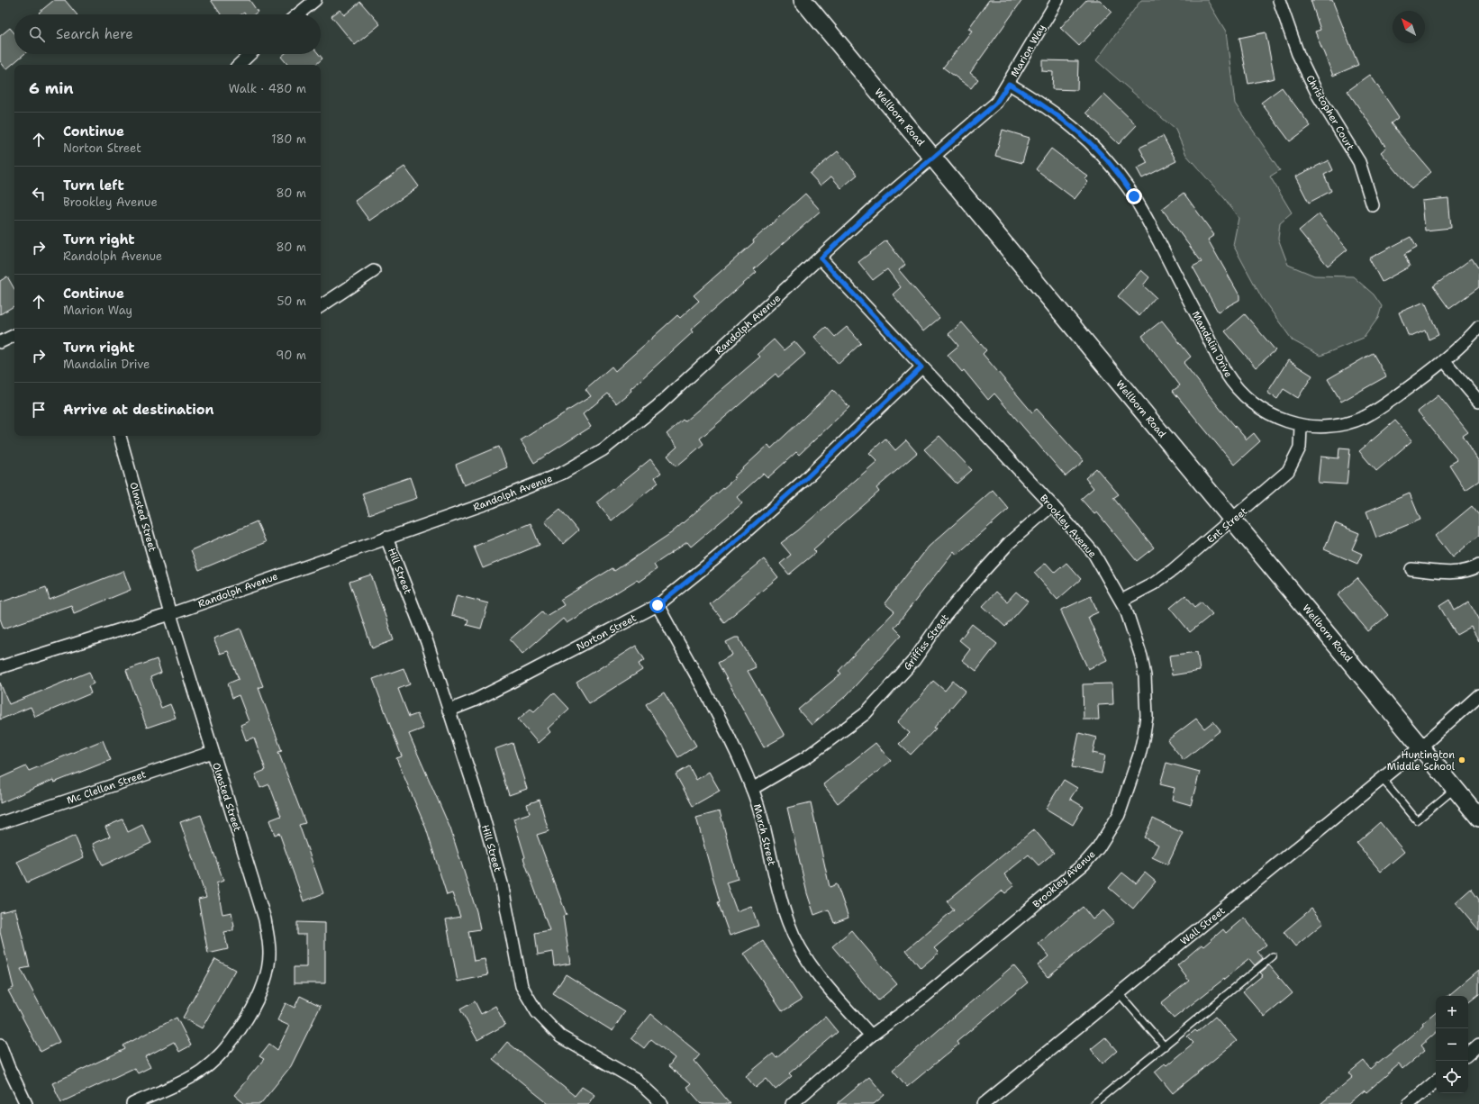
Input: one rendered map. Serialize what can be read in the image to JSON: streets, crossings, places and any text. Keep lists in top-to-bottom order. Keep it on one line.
{"streets":{"street":["Marion Way","Christopher Court","Wellborn Road","Randolph Avenue","Mandalin Drive","Olmsted Street","Ent Street","Brookley Avenue","Hill Street","Norton Street","Griffiss Street","Mc Clellan Street","March Street","Wall Street"]},"crossings":[["Marion Way","Wellborn Road"],["Marion Way","Randolph Avenue"],["Marion Way","Mandalin Drive"],["Wellborn Road","Randolph Avenue"],["Wellborn Road","Ent Street"],["Wellborn Road","Wall Street"],["Randolph Avenue","Olmsted Street"],["Randolph Avenue","Brookley Avenue"],["Randolph Avenue","Hill Street"],["Mandalin Drive","Ent Street"],["Olmsted Street","Mc Clellan Street"],["Ent Street","Brookley Avenue"],["Brookley Avenue","Norton Street"],["Brookley Avenue","Griffiss Street"],["Brookley Avenue","March Street"],["Hill Street","Norton Street"],["Norton Street","March Street"],["Griffiss Street","March Street"]],"places":["Huntington Middle School"],"north":"top left","page":{"search":"Search here","heading":["6 min","Walk · 480 m"],"list":[["Continue","Norton Street","180 m"],["Turn left","Brookley Avenue","80 m"],["Turn right","Randolph Avenue","80 m"],["Continue","Marion Way","50 m"],["Turn right","Mandalin Drive","90 m"],"Arrive at destination"],"map_buttons":["+","−"]}}
